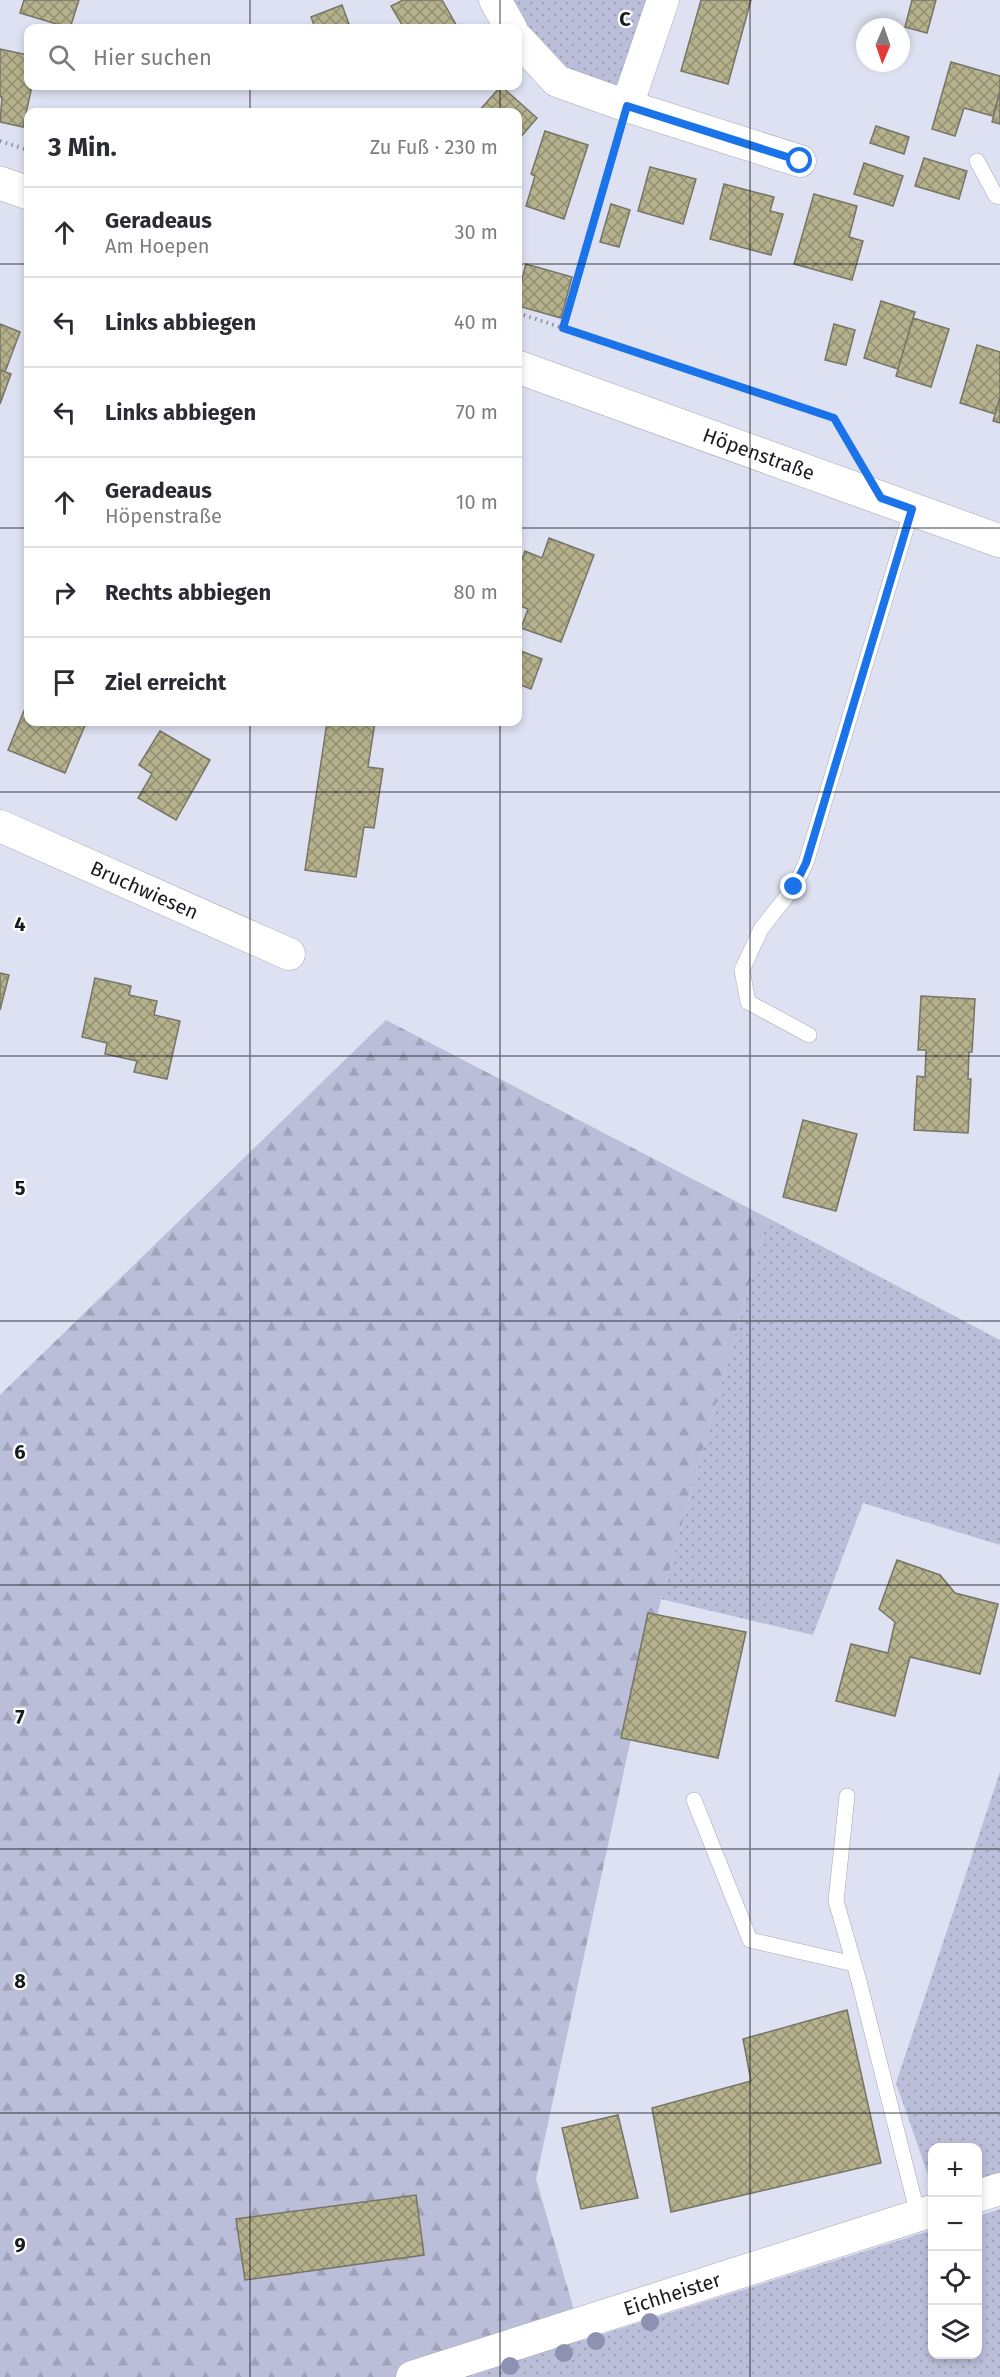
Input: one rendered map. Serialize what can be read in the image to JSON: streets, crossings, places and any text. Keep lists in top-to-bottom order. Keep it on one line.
{"streets":{"main road":["Höpenstraße"],"street":["Bruchwiesen","Eichheister"]},"north":"bottom","page":{"search":"Hier suchen","heading":["3 Min.","Zu Fuß · 230 m"],"list":[["Geradeaus","Am Hoepen","30 m"],["Links abbiegen","40 m"],["Links abbiegen","70 m"],["Geradeaus","Höpenstraße","10 m"],["Rechts abbiegen","80 m"],"Ziel erreicht"],"map_buttons":["+","−"]},"grid":{"columns":["C"],"rows":["4","5","6","7","8","9"]}}
